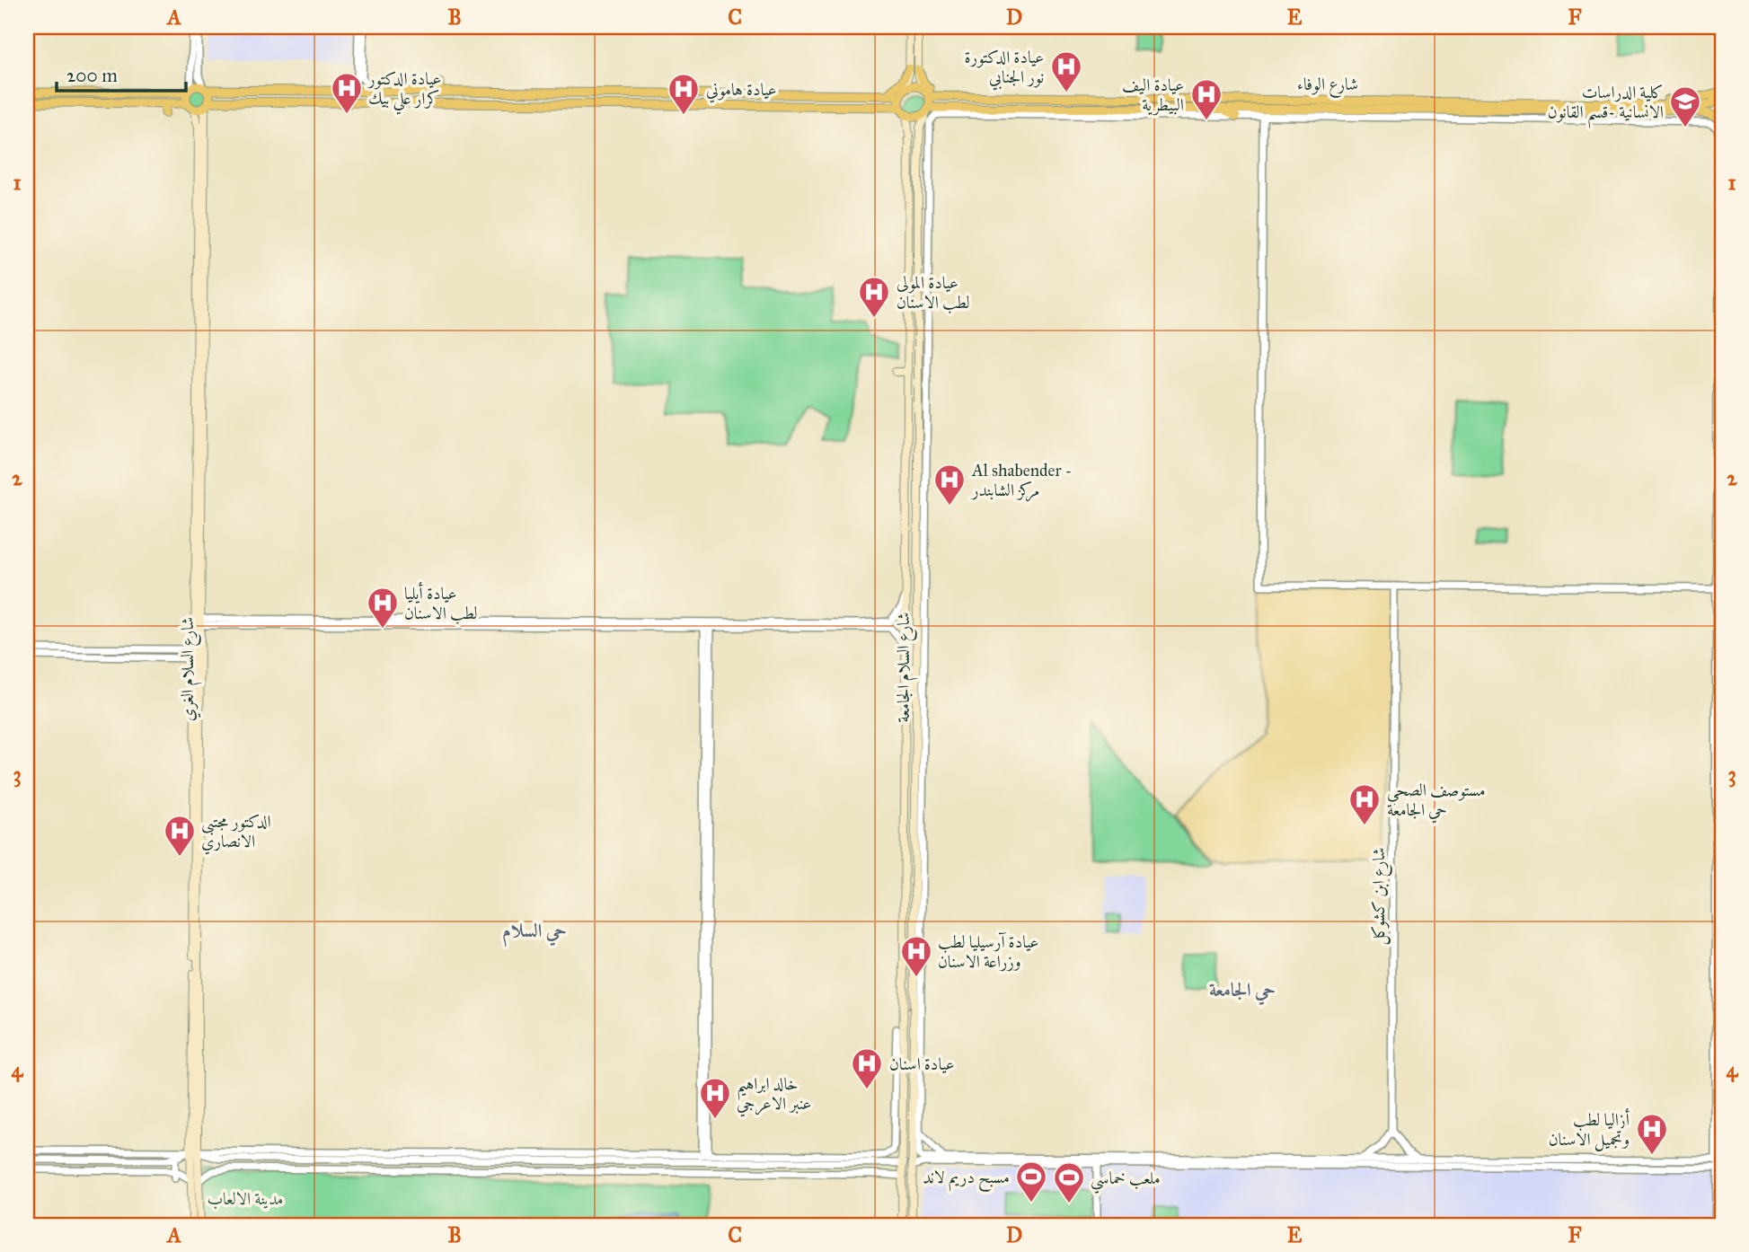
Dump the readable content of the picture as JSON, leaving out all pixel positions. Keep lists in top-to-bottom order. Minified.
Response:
{"streets":{"main road":["شارع الوفاء","شارع السلام الجامعة","شارع السلام الغري"],"street":["شارع ابن كشوكل"]},"crossings":[["شارع الوفاء","شارع السلام الجامعة"]],"districts":["حي السلام","حي الجامعة"],"parks":["مدينة الالعاب"],"places":{"hospital":["عيادة الدكتورة نور الجنابي","عيادة الدكتور كرار علي بيك","عيادة هاموني","عيادة اليف البيطرية","عيادة المولى لطب الاسنان","Al shabender - مركز الشابندر","عيادة أيليا لطب الاسنان","مستوصف الصحي حي الجامعة","الدكتور مجتبى الانصاري","عيادة آرسيليا لطب وزراعة الاسنان","عيادة اسنان","خالد ابراهيم عنبر الاعرجي","أزاليا لطب وتجميل الاسنان"],"school or university":["كلية الدراسات الانسانية -قسم القانون"],"sports":["مسبح دريم لاند","ملعب خماسي"]},"scale_bar":"200 m","grid":{"columns":["A","B","C","D","E","F"],"rows":["1","2","3","4"]}}
